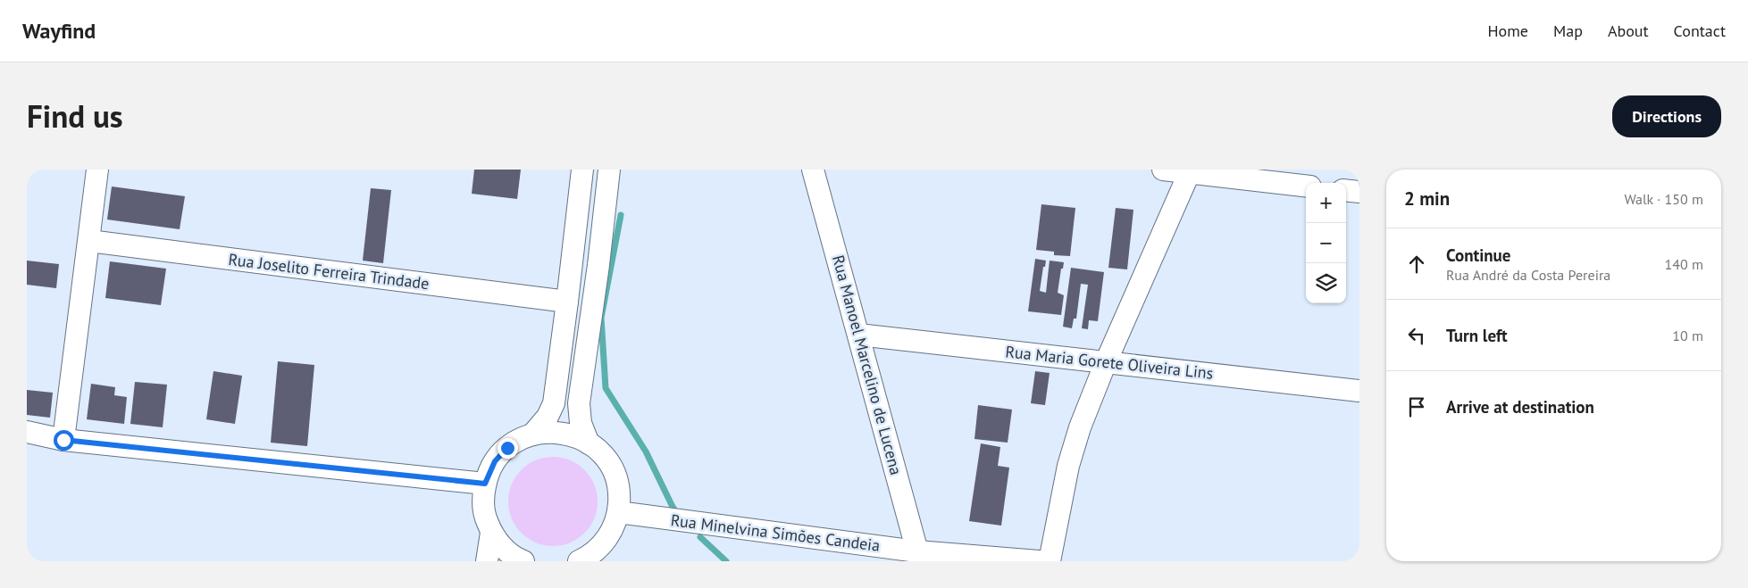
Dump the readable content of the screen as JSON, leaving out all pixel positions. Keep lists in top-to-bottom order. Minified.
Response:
{"streets":{"street":["Rua Joselito Ferreira Trindade","Rua Maria Gorete Oliveira Lins","Rua Manoel Marcelino de Lucena","Rua Minelvina Simões Candeia"]},"crossings":[["Rua Maria Gorete Oliveira Lins","Rua Manoel Marcelino de Lucena"],["Rua Manoel Marcelino de Lucena","Rua Minelvina Simões Candeia"]],"page":{"header":"Wayfind","nav":["Home","Map","About","Contact"],"title":"Find us","buttons":"Directions","heading":["2 min","Walk · 150 m"],"map_buttons":["+","−"],"list":[["Continue","Rua André da Costa Pereira","140 m"],["Turn left","10 m"],"Arrive at destination"]}}
